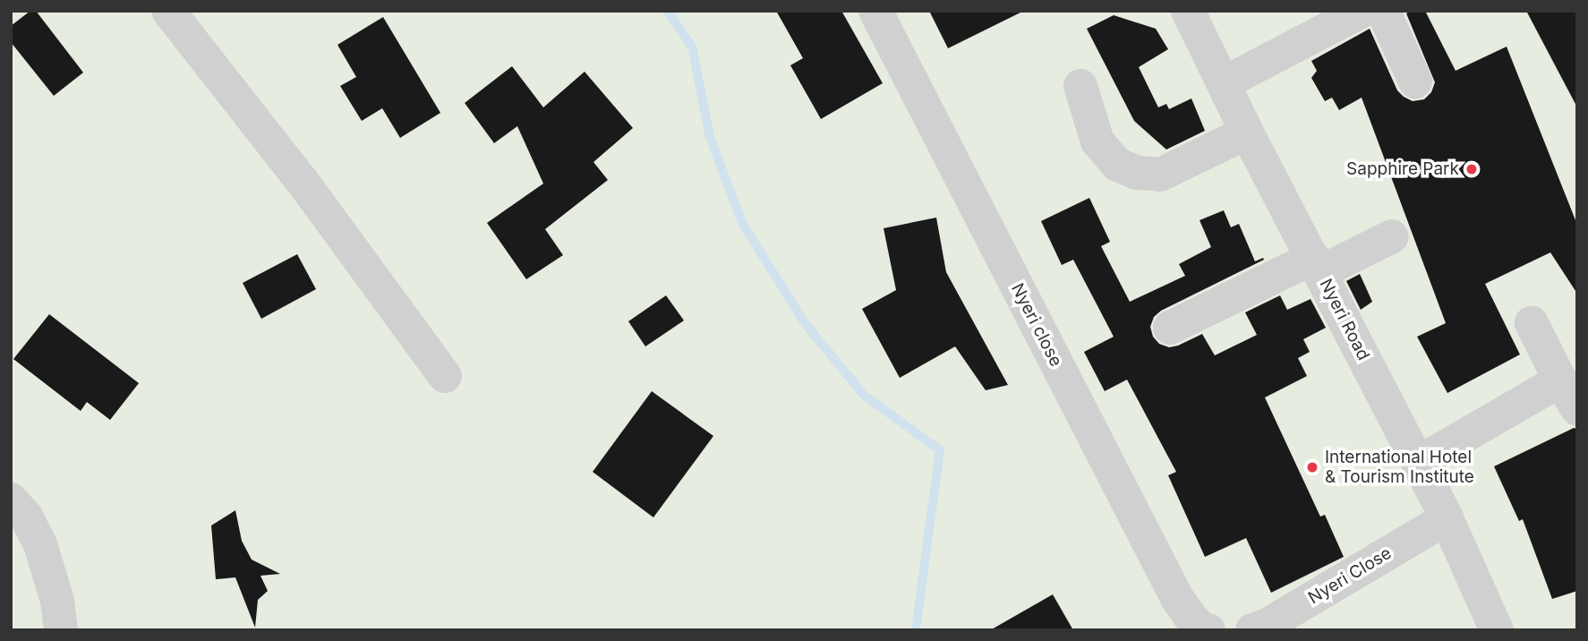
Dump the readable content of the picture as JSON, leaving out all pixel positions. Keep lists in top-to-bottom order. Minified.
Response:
{"streets":{"street":["Nyeri Road","Nyeri close","Nyeri Close"]},"crossings":[["Nyeri Road","Nyeri Close"]],"places":["Sapphire Park","International Hotel & Tourism Institute"]}
